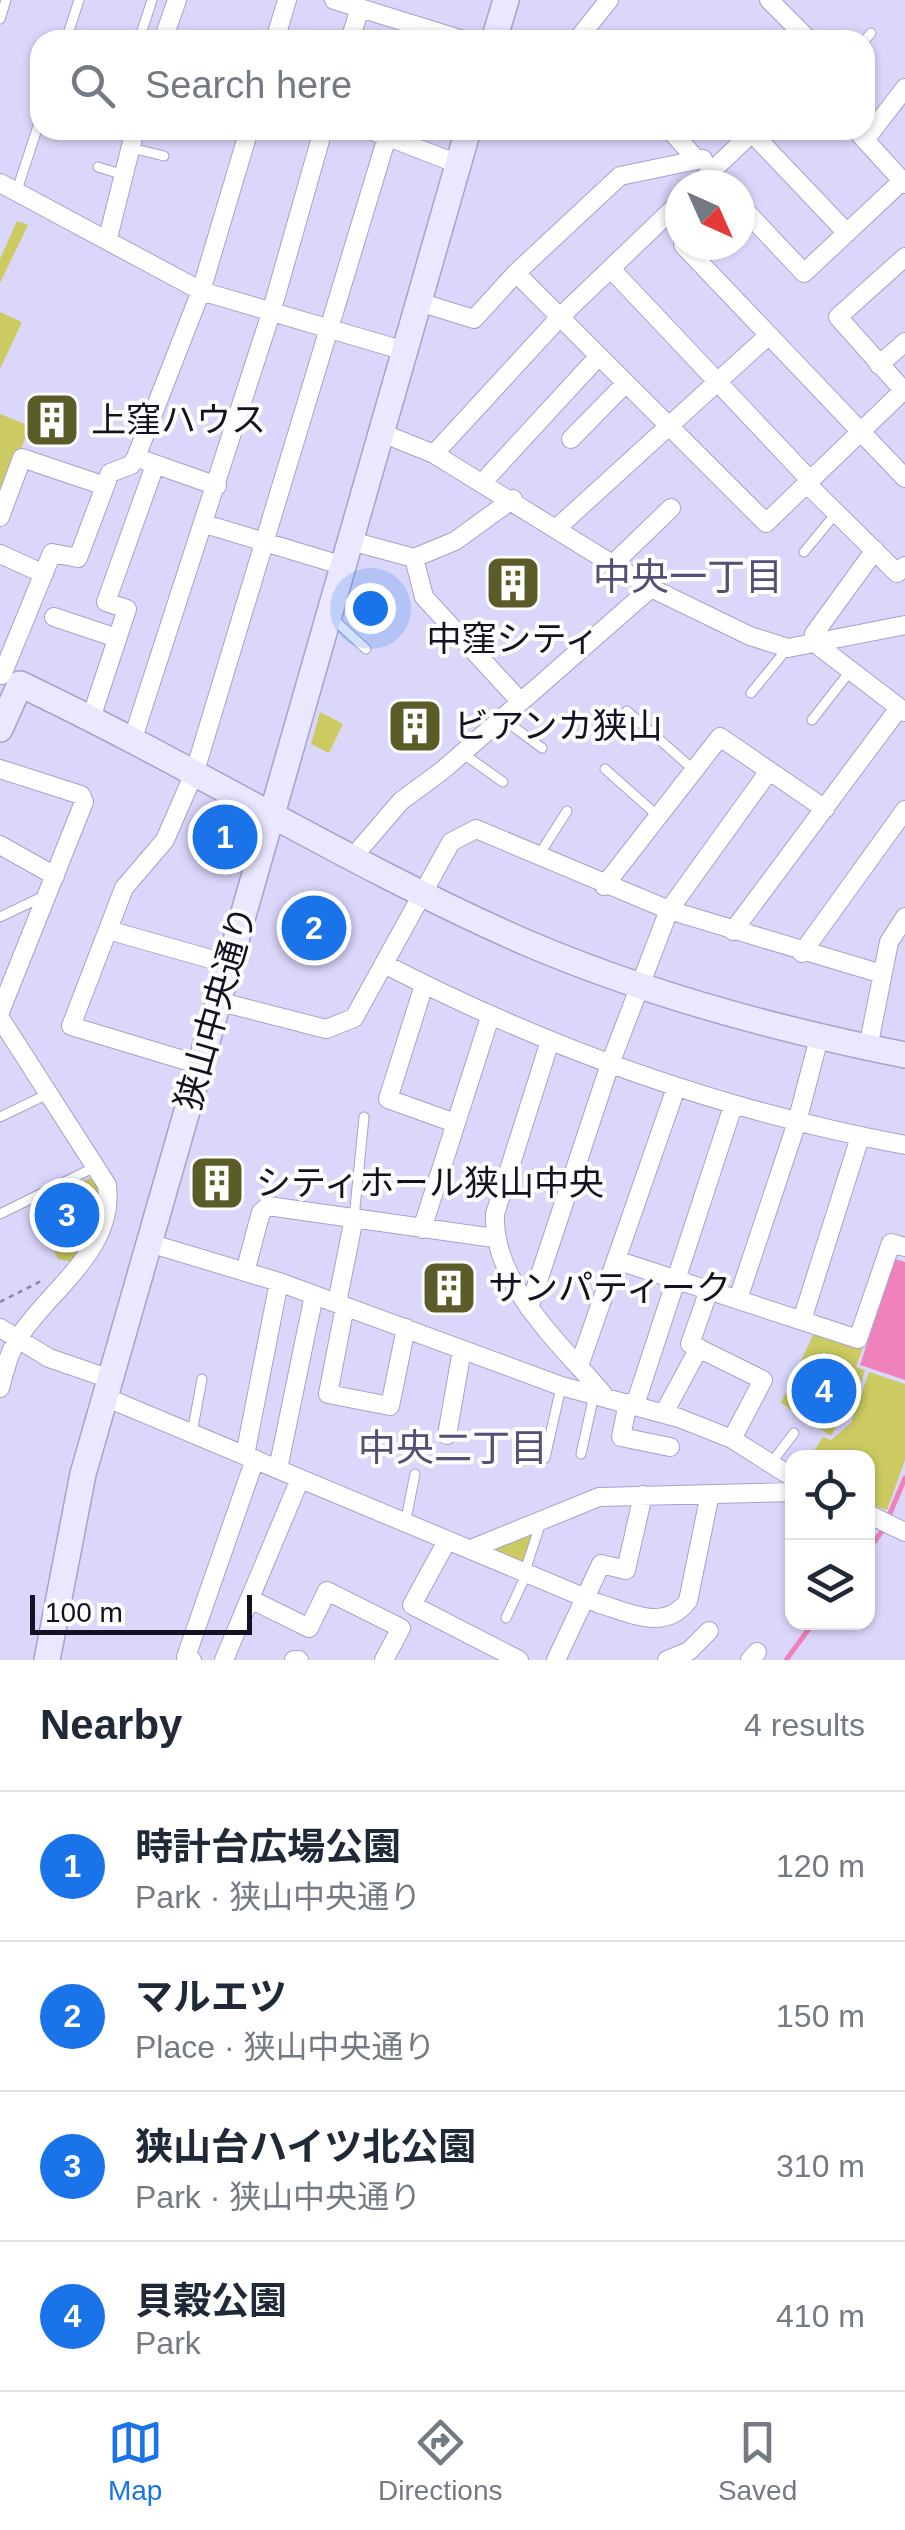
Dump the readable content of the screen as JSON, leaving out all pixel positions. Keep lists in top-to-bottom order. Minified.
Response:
{"streets":{"street":["狭山中央通り"]},"districts":["中央一丁目","中央二丁目"],"places":{"building":["上窪ハウス","中窪シティ","ビアンカ狭山","シティホール狭山中央","サンパティーク"]},"scale_bar":"100 m","north":"bottom right","page":{"search":"Search here","pins":["1","2","3","4"],"scale":"100 m","heading":["Nearby","4 results"],"list":[{"mark":"1","name":"時計台広場公園","note":"Park · 狭山中央通り","value":"120 m"},{"mark":"2","name":"マルエツ","note":"Place · 狭山中央通り","value":"150 m"},{"mark":"3","name":"狭山台ハイツ北公園","note":"Park · 狭山中央通り","value":"310 m"},{"mark":"4","name":"貝穀公園","note":"Park","value":"410 m"}],"nav":["Map","Directions","Saved"]}}
